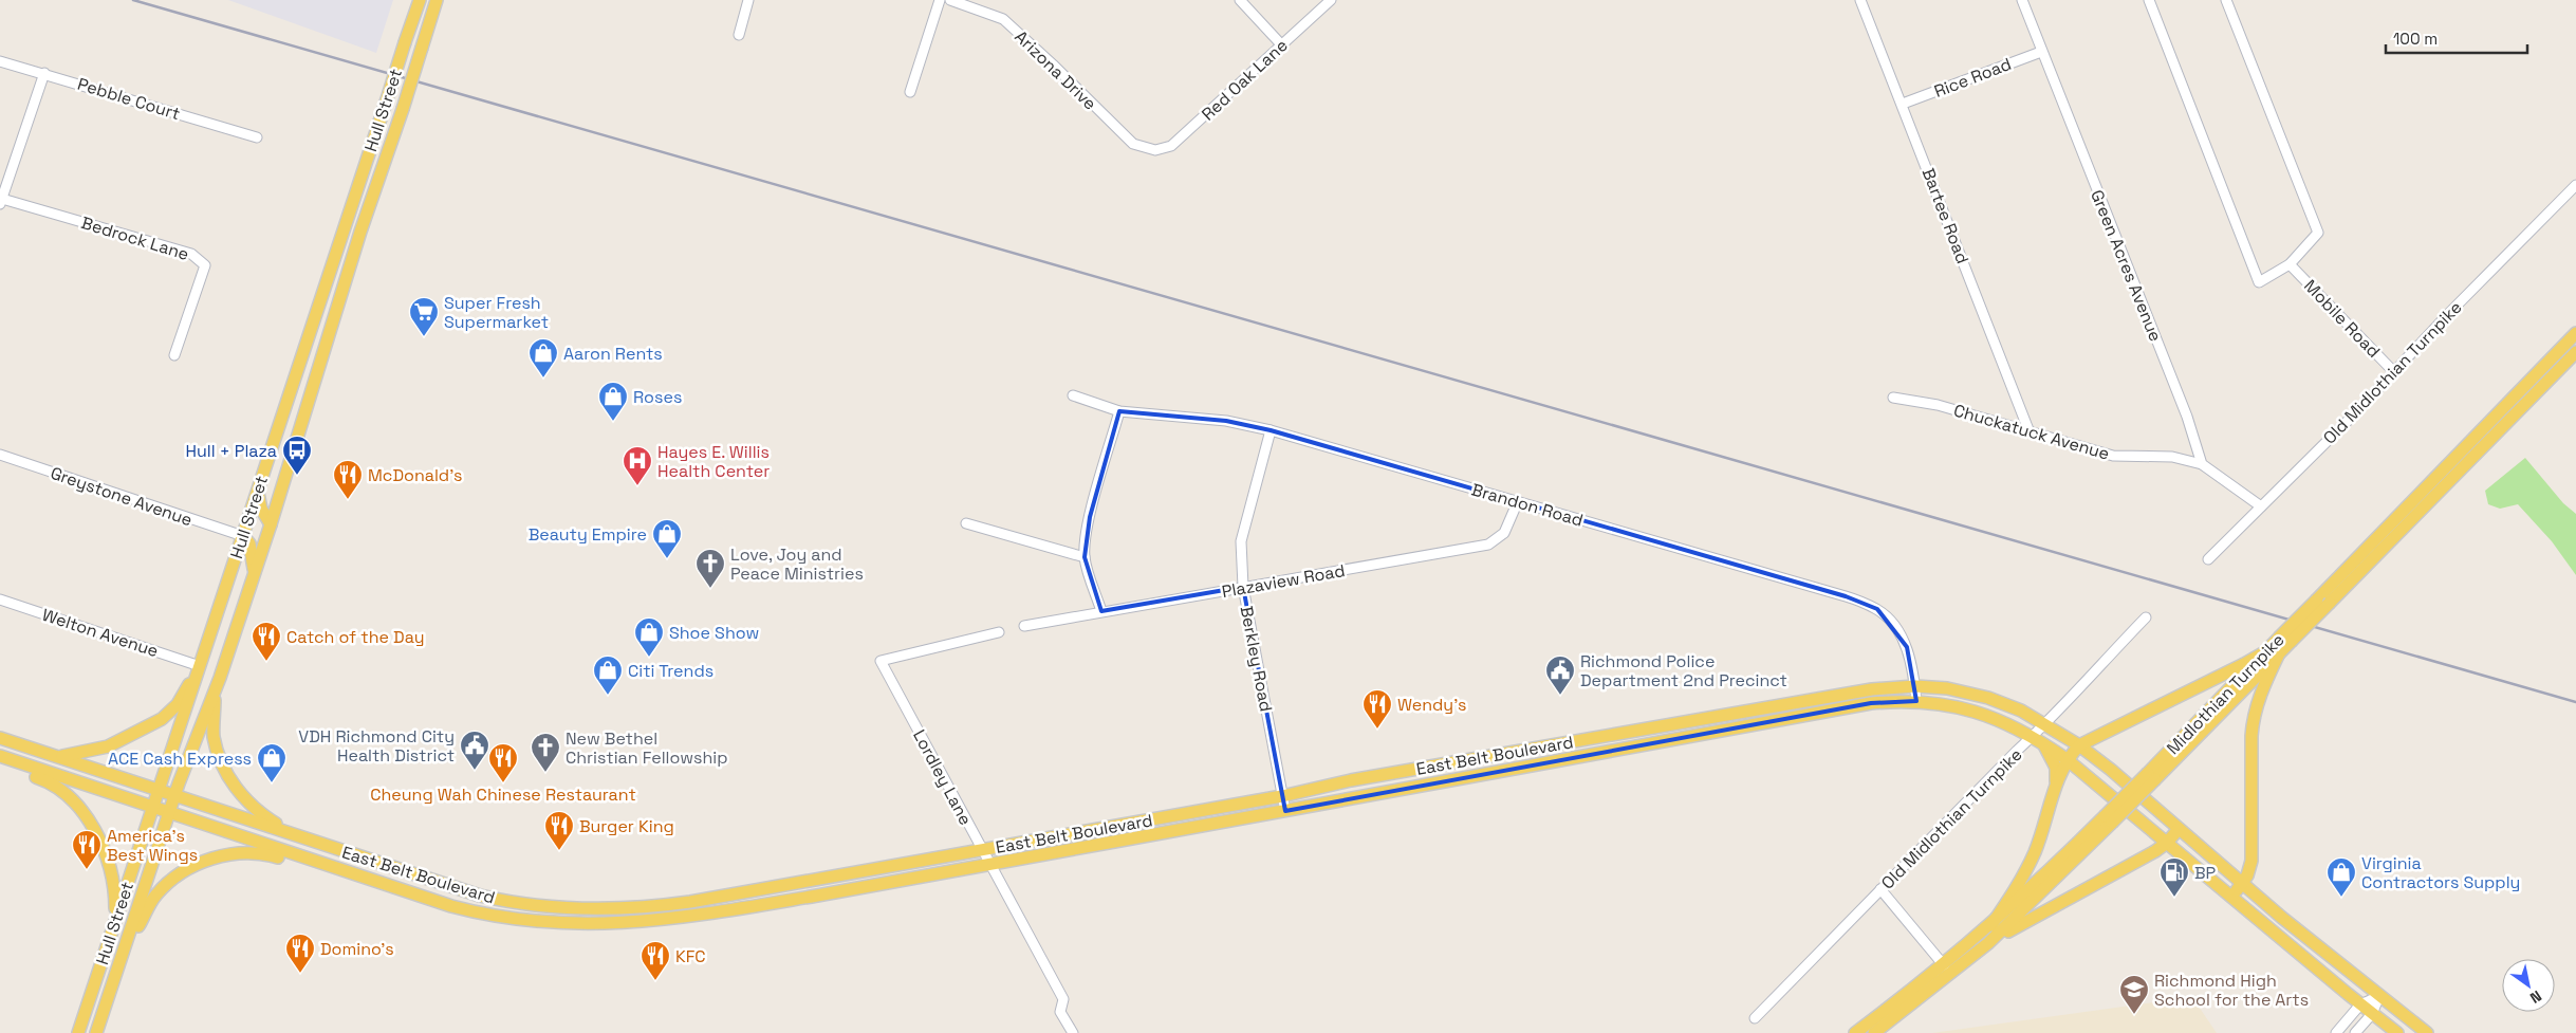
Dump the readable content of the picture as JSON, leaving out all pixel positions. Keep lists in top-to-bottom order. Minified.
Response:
{"streets":{"main road":["Hull Street","Midlothian Turnpike","East Belt Boulevard"],"street":["Arizona Drive","Rice Road","Red Oak Lane","Pebble Court","Bartee Road","Bedrock Lane","Green Acres Avenue","Mobile Road","Old Midlothian Turnpike","Chuckatuck Avenue","Greystone Avenue","Brandon Road","Plazaview Road","Welton Avenue","Berkley Road","Lordley Lane"]},"crossings":[["Arizona Drive","Red Oak Lane"],["Rice Road","Bartee Road"],["Rice Road","Green Acres Avenue"],["Hull Street","Greystone Avenue"],["Hull Street","Welton Avenue"],["Hull Street","East Belt Boulevard"],["Bartee Road","Chuckatuck Avenue"],["Green Acres Avenue","Chuckatuck Avenue"],["Mobile Road","Old Midlothian Turnpike"],["Old Midlothian Turnpike","East Belt Boulevard"],["Brandon Road","Plazaview Road"],["Brandon Road","Berkley Road"],["Brandon Road","East Belt Boulevard"],["Plazaview Road","Berkley Road"],["Berkley Road","East Belt Boulevard"],["East Belt Boulevard","Lordley Lane"]],"places":{"supermarket":["Super Fresh Supermarket"],"shop":["Aaron Rents","Roses","Beauty Empire","Shoe Show","Citi Trends","ACE Cash Express","Virginia Contractors Supply"],"bus stop":["Hull + Plaza"],"hospital":["Hayes E. Willis Health Center"],"restaurant":["McDonald's","Catch of the Day","Wendy's","Cheung Wah Chinese Restaurant","Burger King","America's Best Wings","Domino's","KFC"],"church":["Love, Joy and Peace Ministries","New Bethel Christian Fellowship"],"public building":["Richmond Police Department 2nd Precinct","VDH Richmond City Health District"],"fuel station":["BP"],"school or university":["Richmond High School for the Arts"]},"scale_bar":"100 m","north":"bottom right"}
